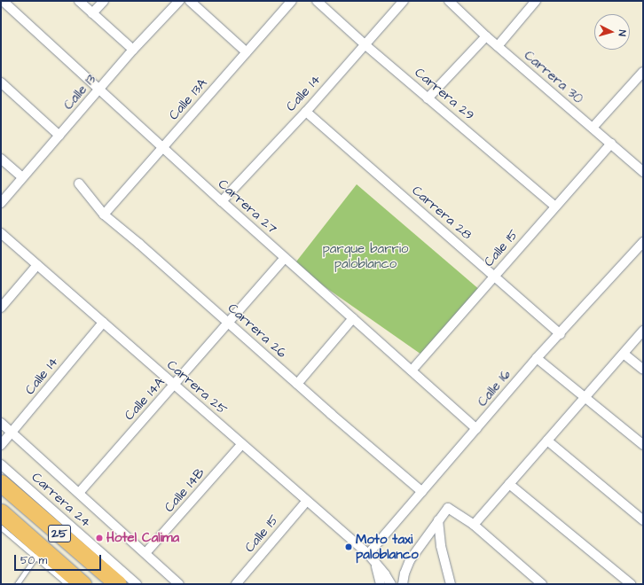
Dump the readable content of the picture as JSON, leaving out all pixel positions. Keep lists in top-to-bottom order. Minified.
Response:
{"streets":{"highway":["25"],"street":["Carrera 30","Calle 13","Calle 14","Carrera 29","Calle 13A","Carrera 27","Carrera 28","Calle 15","Carrera 26","Carrera 25","Calle 16","Calle 14A","Calle 14B","Carrera 24"]},"crossings":[["Carrera 30","Calle 15"],["Calle 13","Carrera 27"],["Calle 14","Carrera 29"],["Calle 14","Carrera 27"],["Calle 14","Carrera 28"],["Calle 14","Carrera 25"],["Carrera 29","Calle 15"],["Calle 13A","Carrera 27"],["Calle 13A","Carrera 26"],["Carrera 27","Calle 15"],["Carrera 27","Calle 16"],["Carrera 27","Calle 14A"],["Carrera 28","Calle 15"],["Carrera 28","Calle 16"],["Calle 15","Carrera 25"],["Carrera 26","Calle 16"],["Carrera 26","Calle 14A"],["Carrera 25","Calle 16"],["Carrera 25","Calle 14A"],["Carrera 25","Calle 14B"]],"parks":["parque barrio paloblanco"],"places":["Hotel Calima","Moto taxi paloblanco"],"scale_bar":"50 m","north":"right"}
